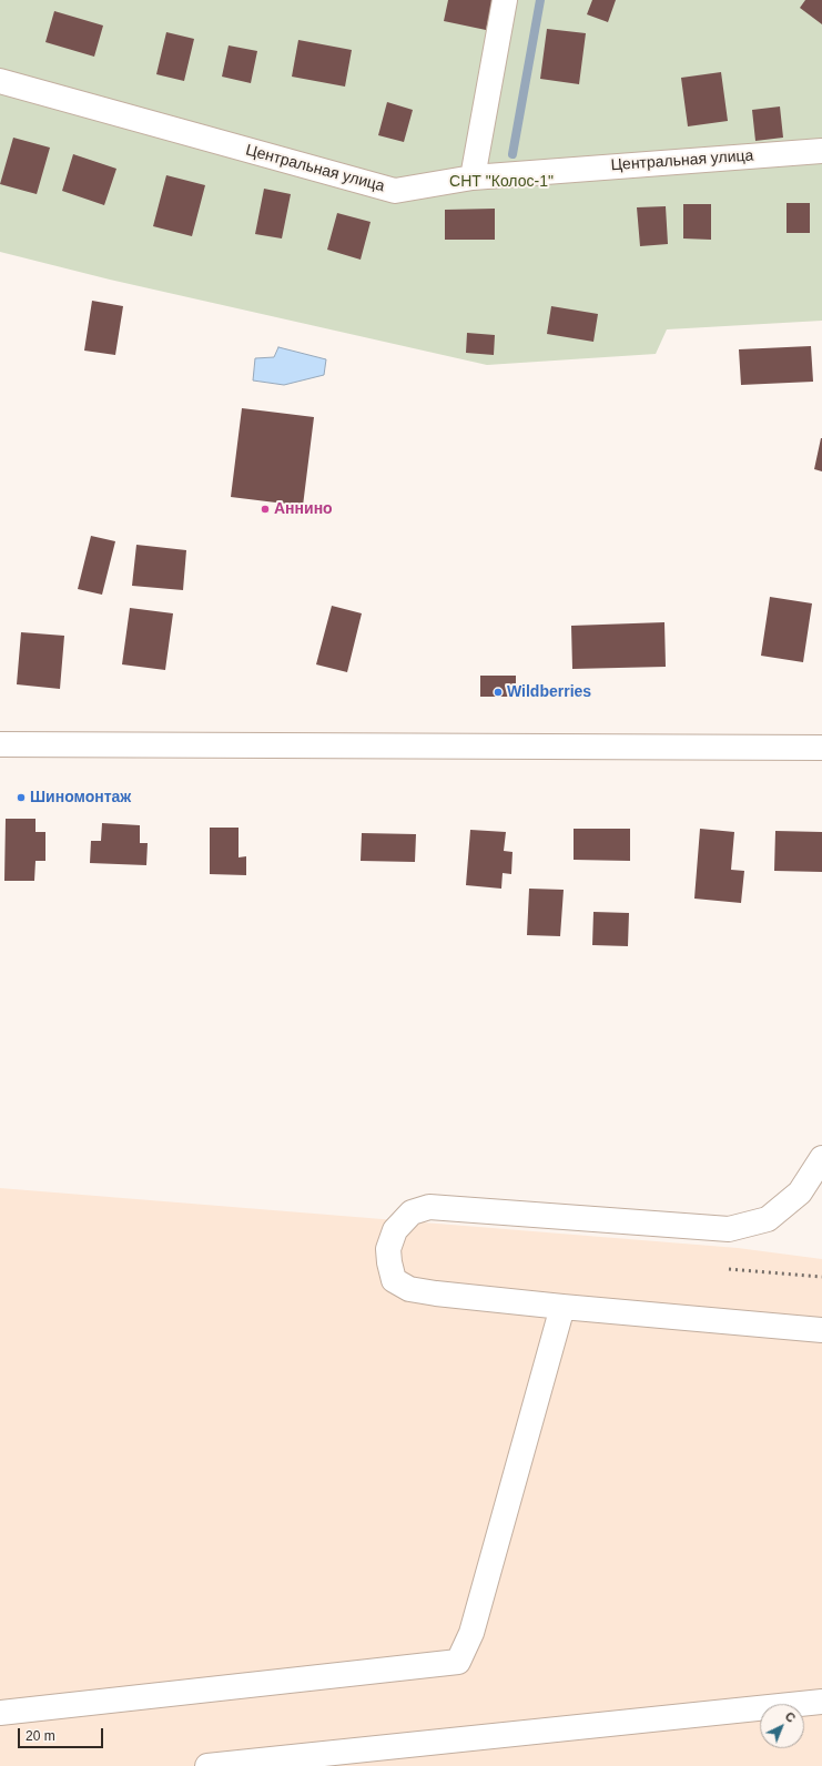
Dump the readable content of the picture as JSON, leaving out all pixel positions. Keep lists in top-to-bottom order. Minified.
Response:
{"streets":{"street":["Центральная улица"]},"parks":["СНТ \"Колос-1\""],"places":["Аннино","Wildberries","Шиномонтаж"],"scale_bar":"20 m","north":"top right"}
